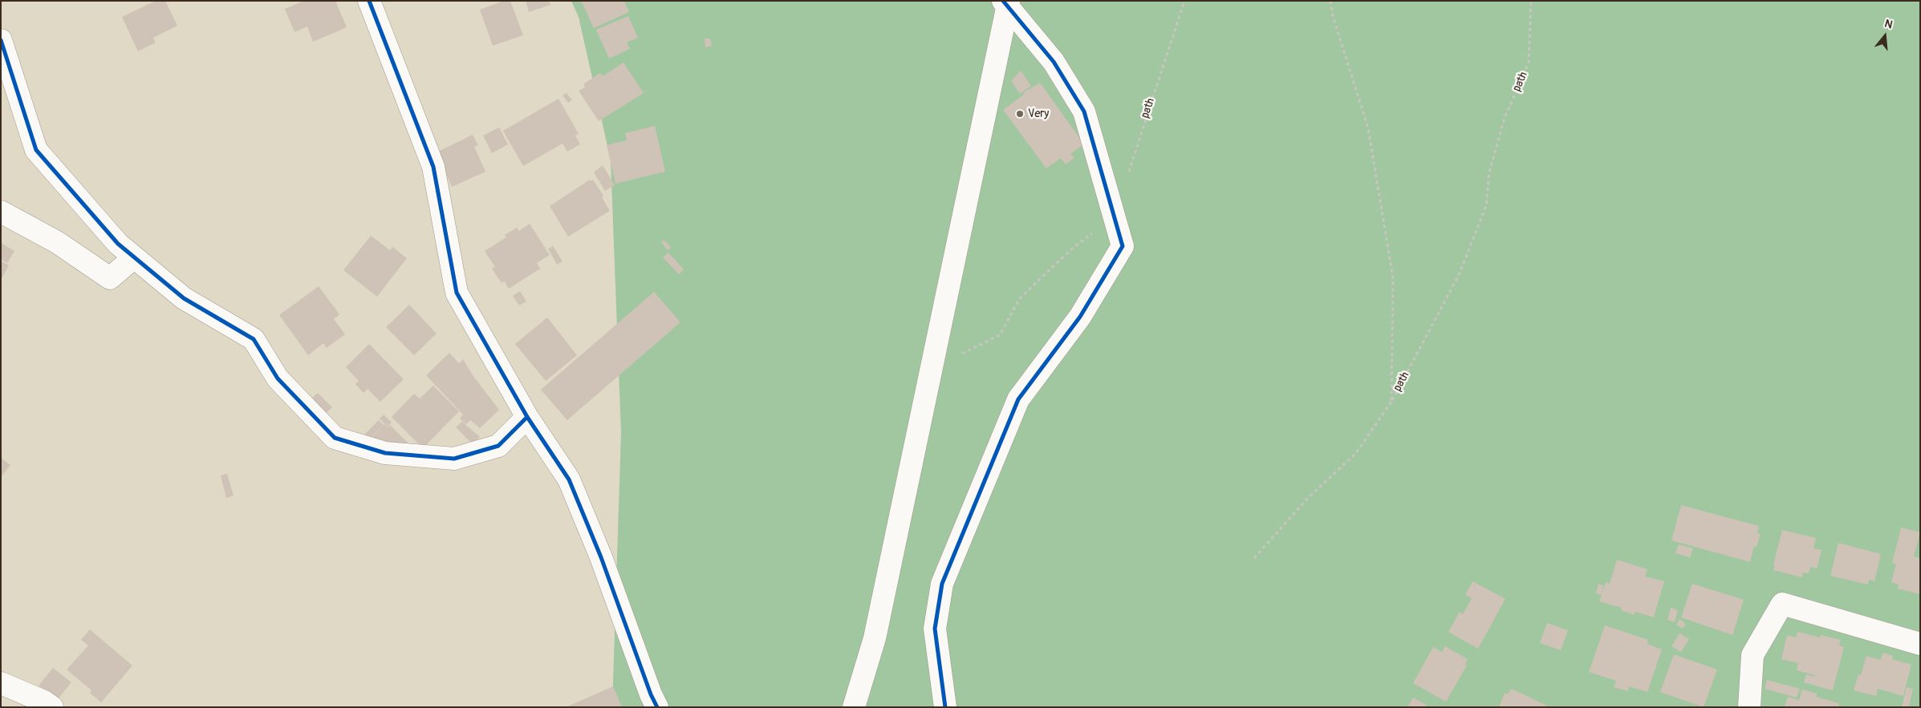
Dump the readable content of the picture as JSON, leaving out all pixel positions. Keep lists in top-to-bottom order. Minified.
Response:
{"streets":{"path":["path"]},"places":["Very"],"north":"top"}
